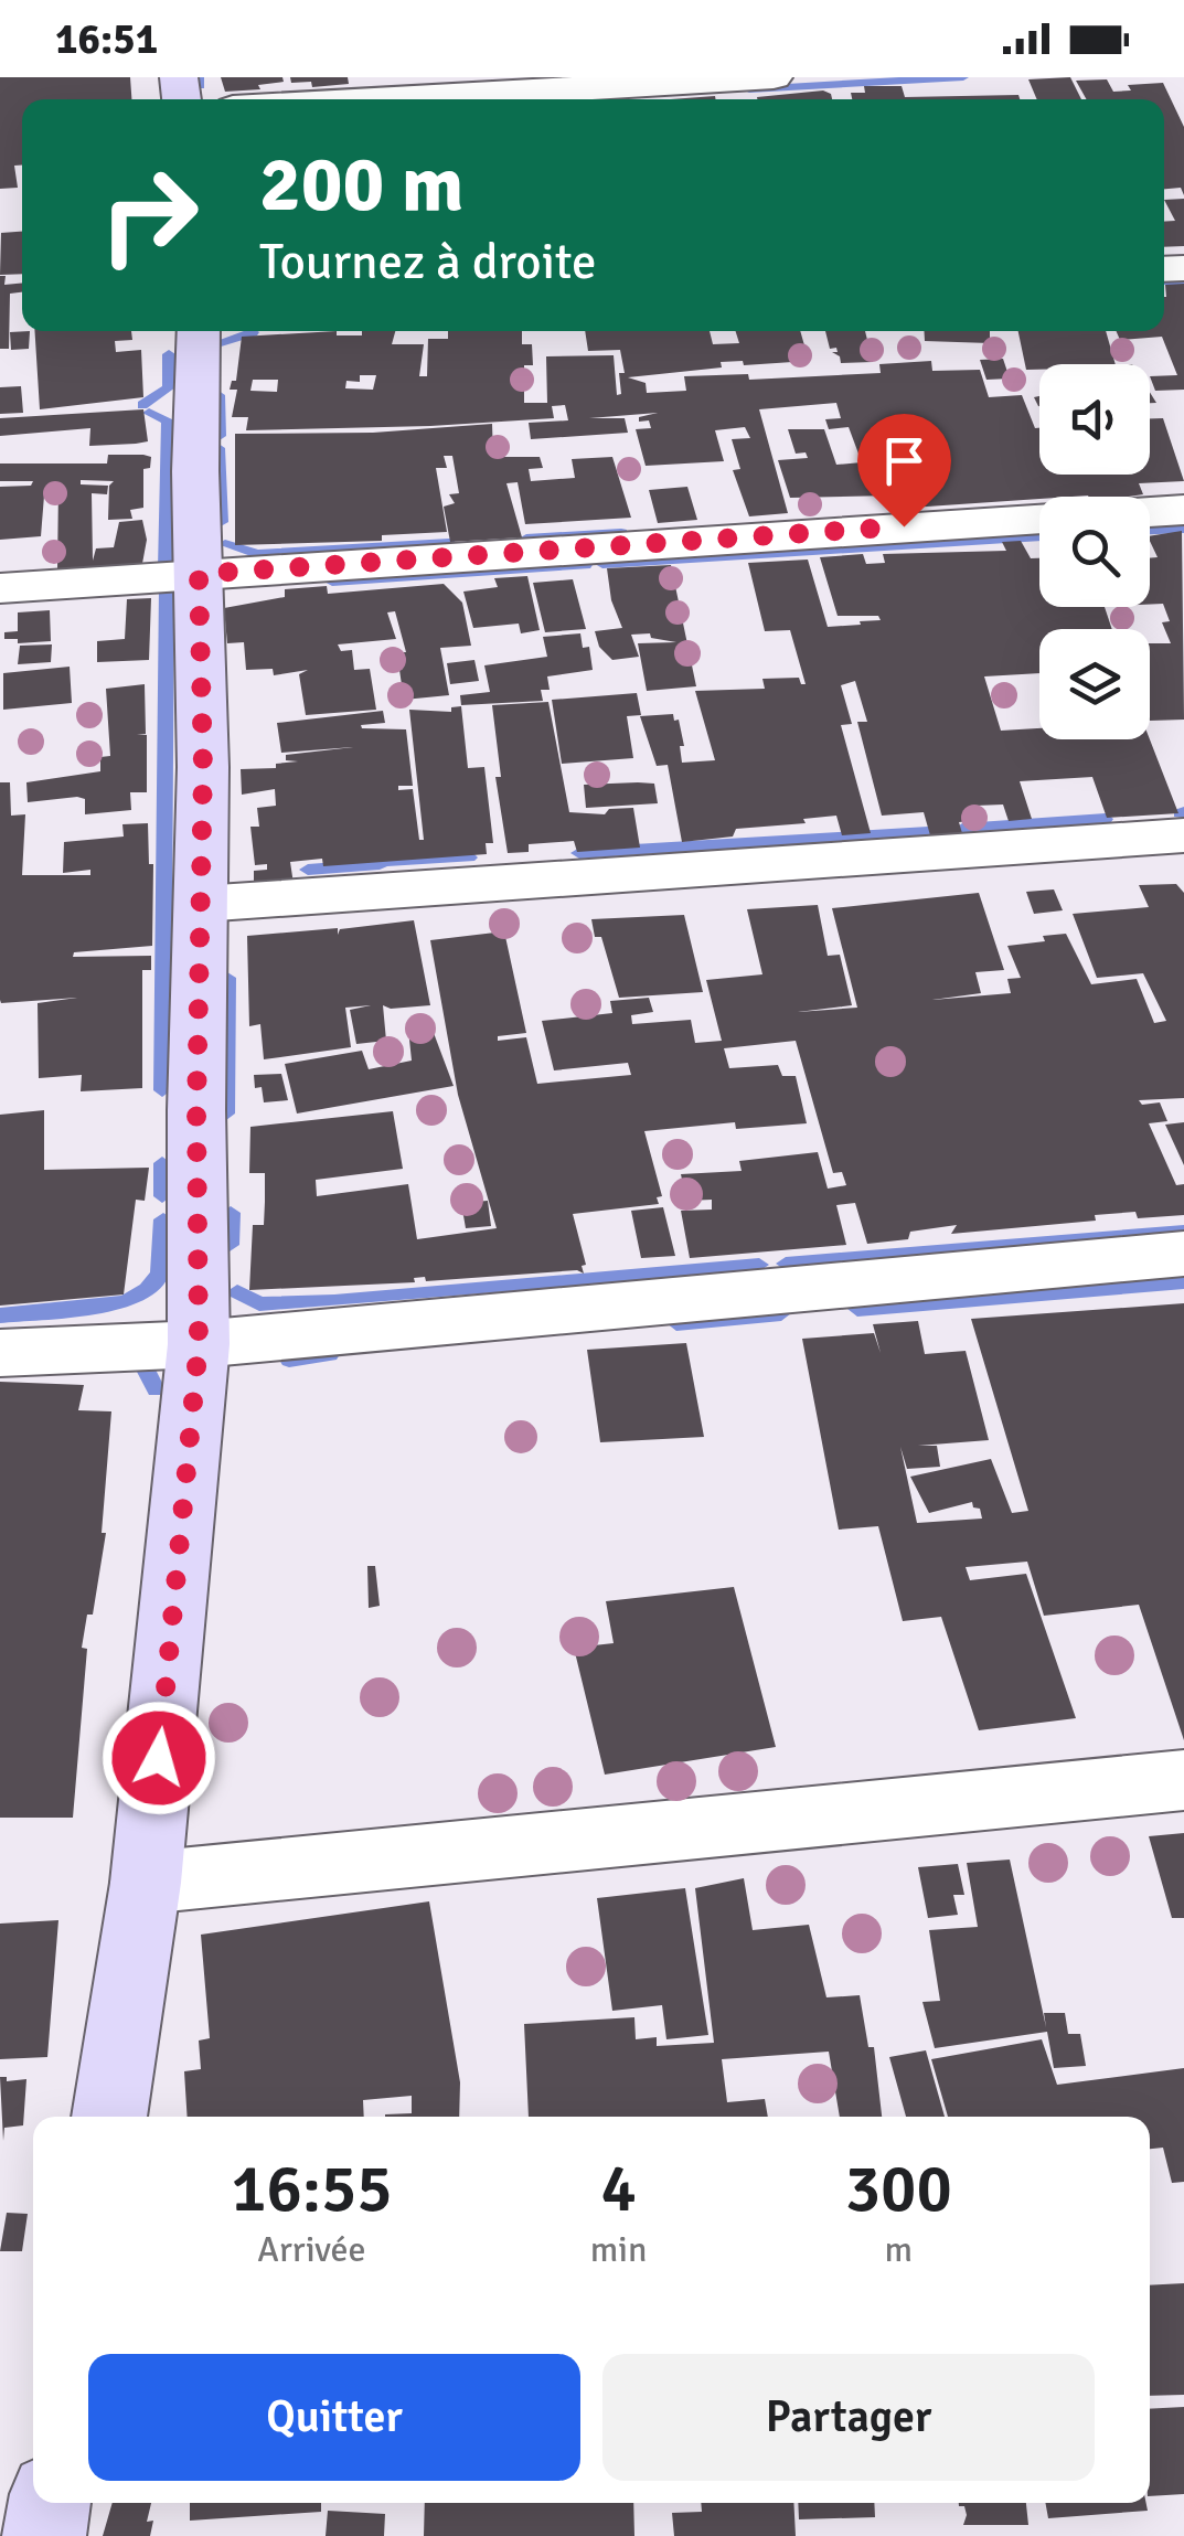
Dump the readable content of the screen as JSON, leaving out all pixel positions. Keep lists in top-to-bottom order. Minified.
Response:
{"page":{"status":"16:51","turn":["200 m","Tournez à droite"],"eta":["16:55","Arrivée","4","min","300","m"],"buttons":["Quitter","Partager"]}}
